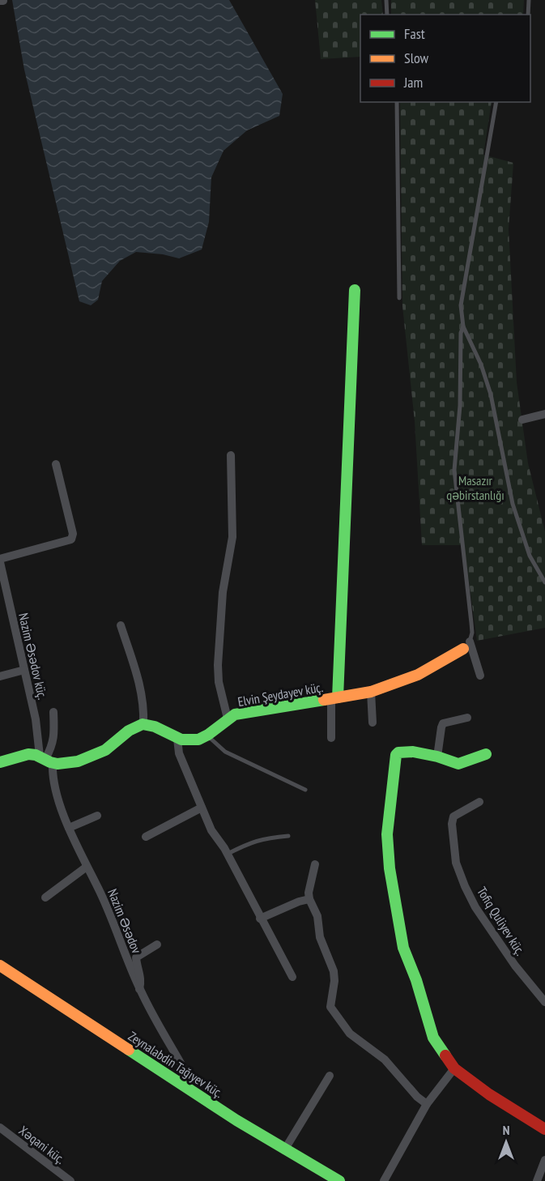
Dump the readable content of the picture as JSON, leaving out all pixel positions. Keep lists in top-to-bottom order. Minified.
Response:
{"streets":{"street":["Nazim Əsədov küç.","Elvin Şeydayev küç.","Nazim Əsədov","Tofiq Quliyev küç.","Zeynalabdin Tağıyev küç.","Xəqani küç."]},"crossings":[["Nazim Əsədov küç.","Nazim Əsədov"],["Nazim Əsədov","Zeynalabdin Tağıyev küç."]],"parks":["Masazır qəbirstanlığı"],"legend":["Fast","Slow","Jam"],"north":"top"}
